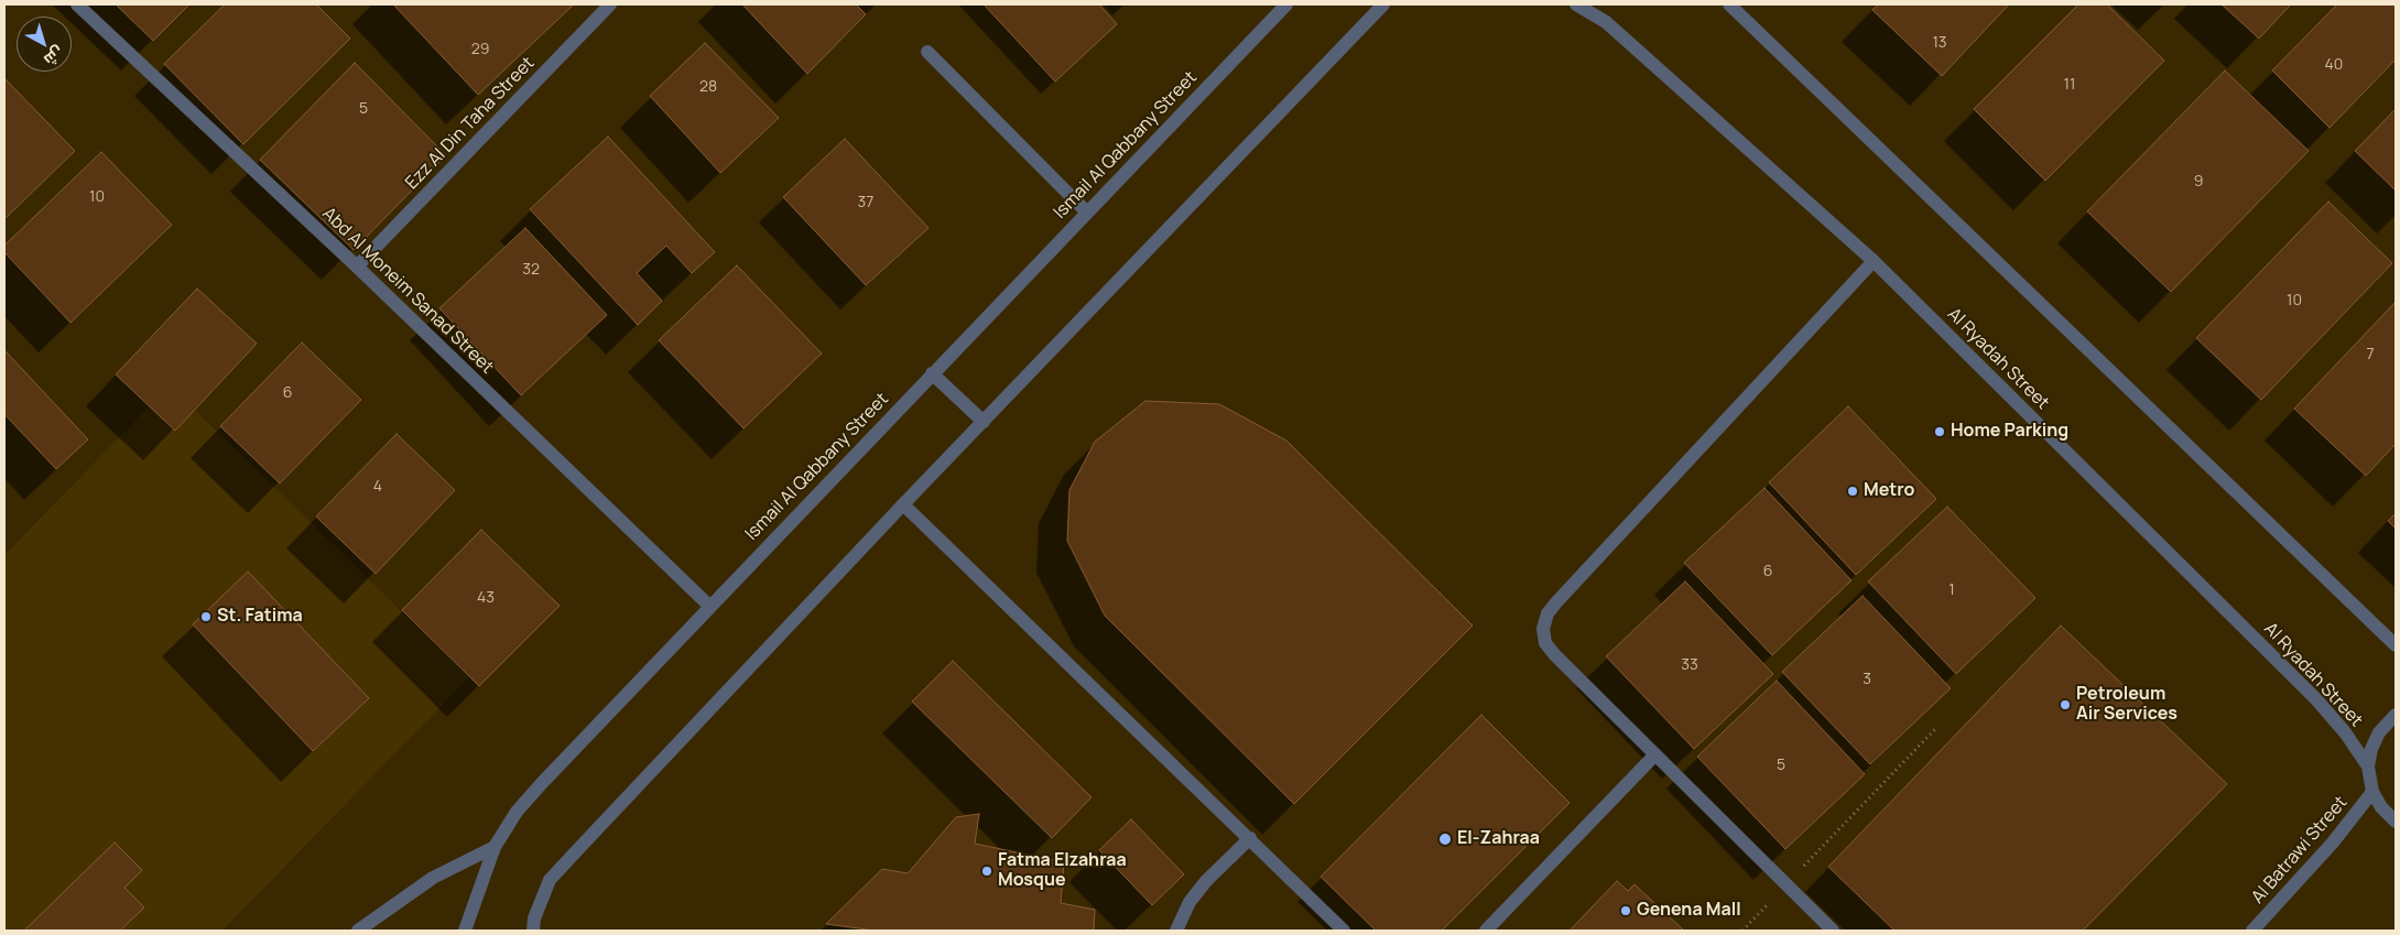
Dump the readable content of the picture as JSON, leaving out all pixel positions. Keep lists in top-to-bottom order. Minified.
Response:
{"streets":{"street":["Ezz Al Din Taha Street","Ismail Al Qabbany Street","Abd Al Moneim Sanad Street","Al Ryadah Street","Al Batrawi Street"]},"crossings":[["Ezz Al Din Taha Street","Abd Al Moneim Sanad Street"],["Ismail Al Qabbany Street","Abd Al Moneim Sanad Street"]],"places":["Home Parking","Metro","St. Fatima","Petroleum Air Services","El-Zahraa","Fatma Elzahraa Mosque","Genena Mall"],"house_numbers":["13","29","40","11","28","5","9","10","37","32","10","7","6","4","6","1","43","33","3","5"],"north":"bottom right"}
